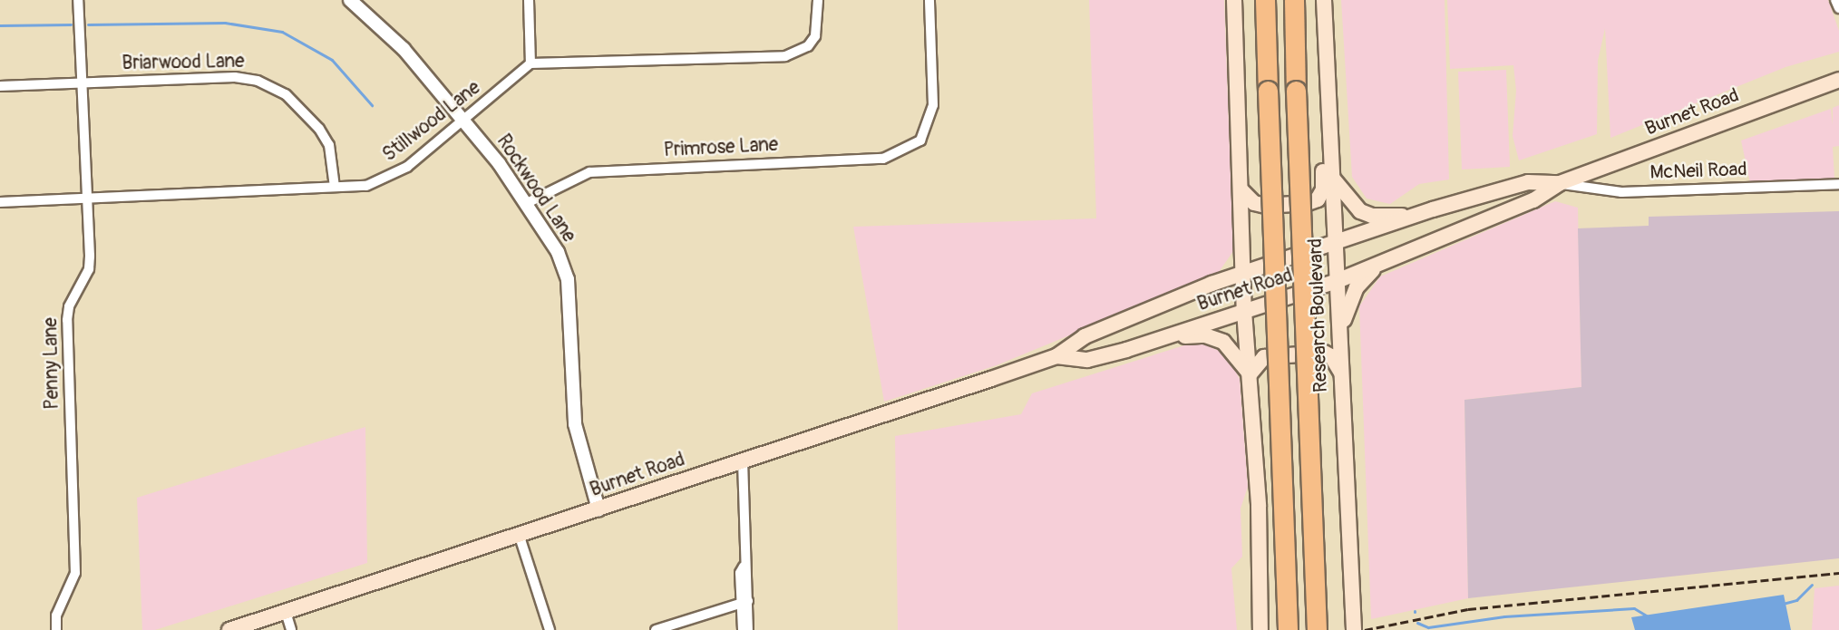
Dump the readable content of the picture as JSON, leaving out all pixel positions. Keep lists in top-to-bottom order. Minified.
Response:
{"streets":{"main road":["Burnet Road","Research Boulevard"],"street":["Briarwood Lane","Stillwood Lane","Primrose Lane","McNeil Road","Rockwood Lane","Penny Lane"]},"crossings":[["Briarwood Lane","Stillwood Lane"],["Briarwood Lane","Penny Lane"],["Burnet Road","McNeil Road"],["Burnet Road","Rockwood Lane"],["Burnet Road","Research Boulevard"],["Stillwood Lane","Rockwood Lane"],["Stillwood Lane","Penny Lane"],["Primrose Lane","Rockwood Lane"]]}
